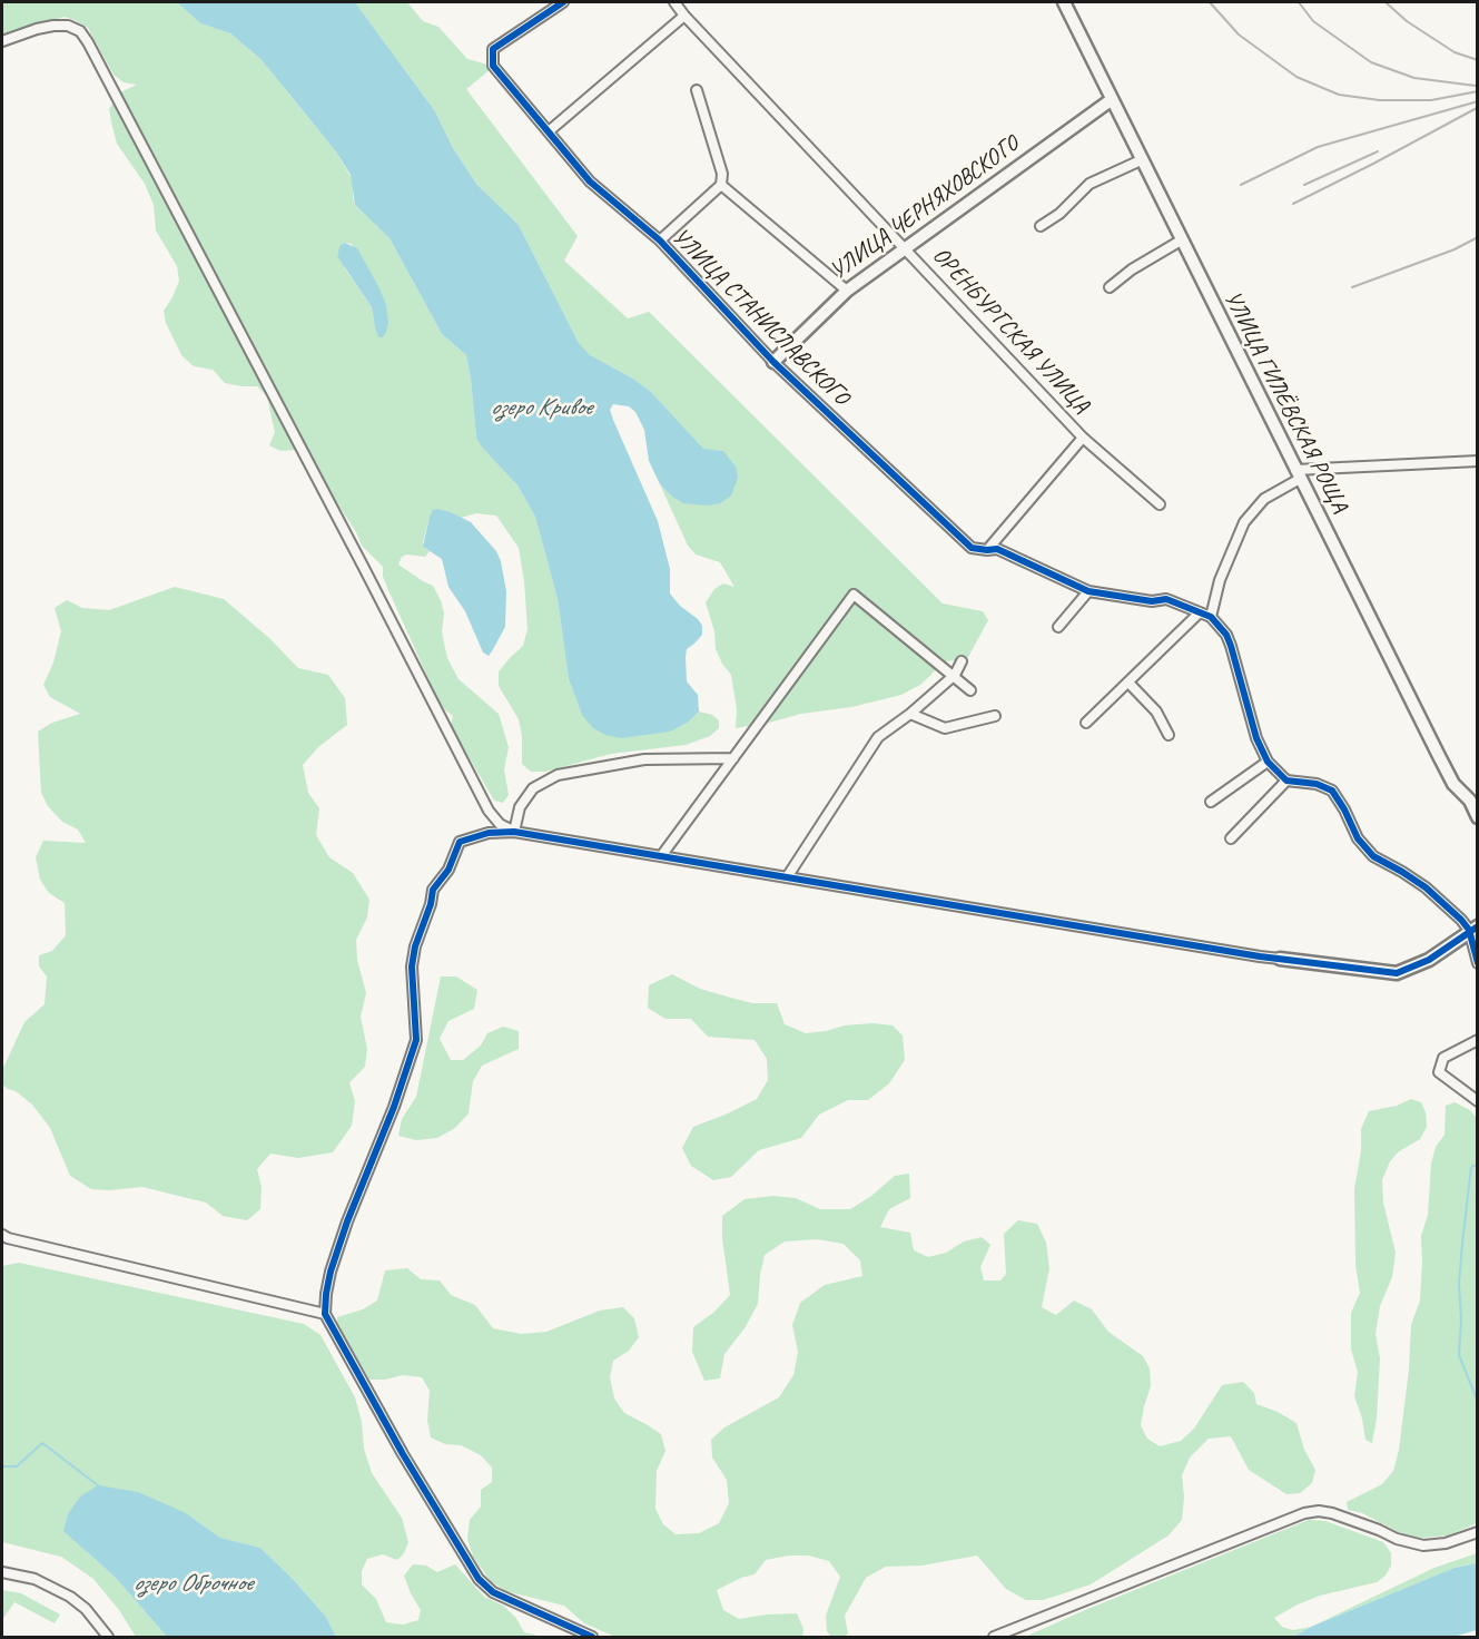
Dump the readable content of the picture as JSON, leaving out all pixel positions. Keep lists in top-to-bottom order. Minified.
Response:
{"streets":{"street":["УЛИЦА ЧЕРНЯХОВСКОГО","УЛИЦА СТАНИСЛАВСКОГО","ОРЕНБУРГСКАЯ УЛИЦА","УЛИЦА ГИЛЁВСКАЯ РОЩА"]},"crossings":[["УЛИЦА ЧЕРНЯХОВСКОГО","УЛИЦА СТАНИСЛАВСКОГО"],["УЛИЦА ЧЕРНЯХОВСКОГО","ОРЕНБУРГСКАЯ УЛИЦА"],["УЛИЦА ЧЕРНЯХОВСКОГО","УЛИЦА ГИЛЁВСКАЯ РОЩА"]],"water":["озеро Кривое","озеро Оброчное"]}
